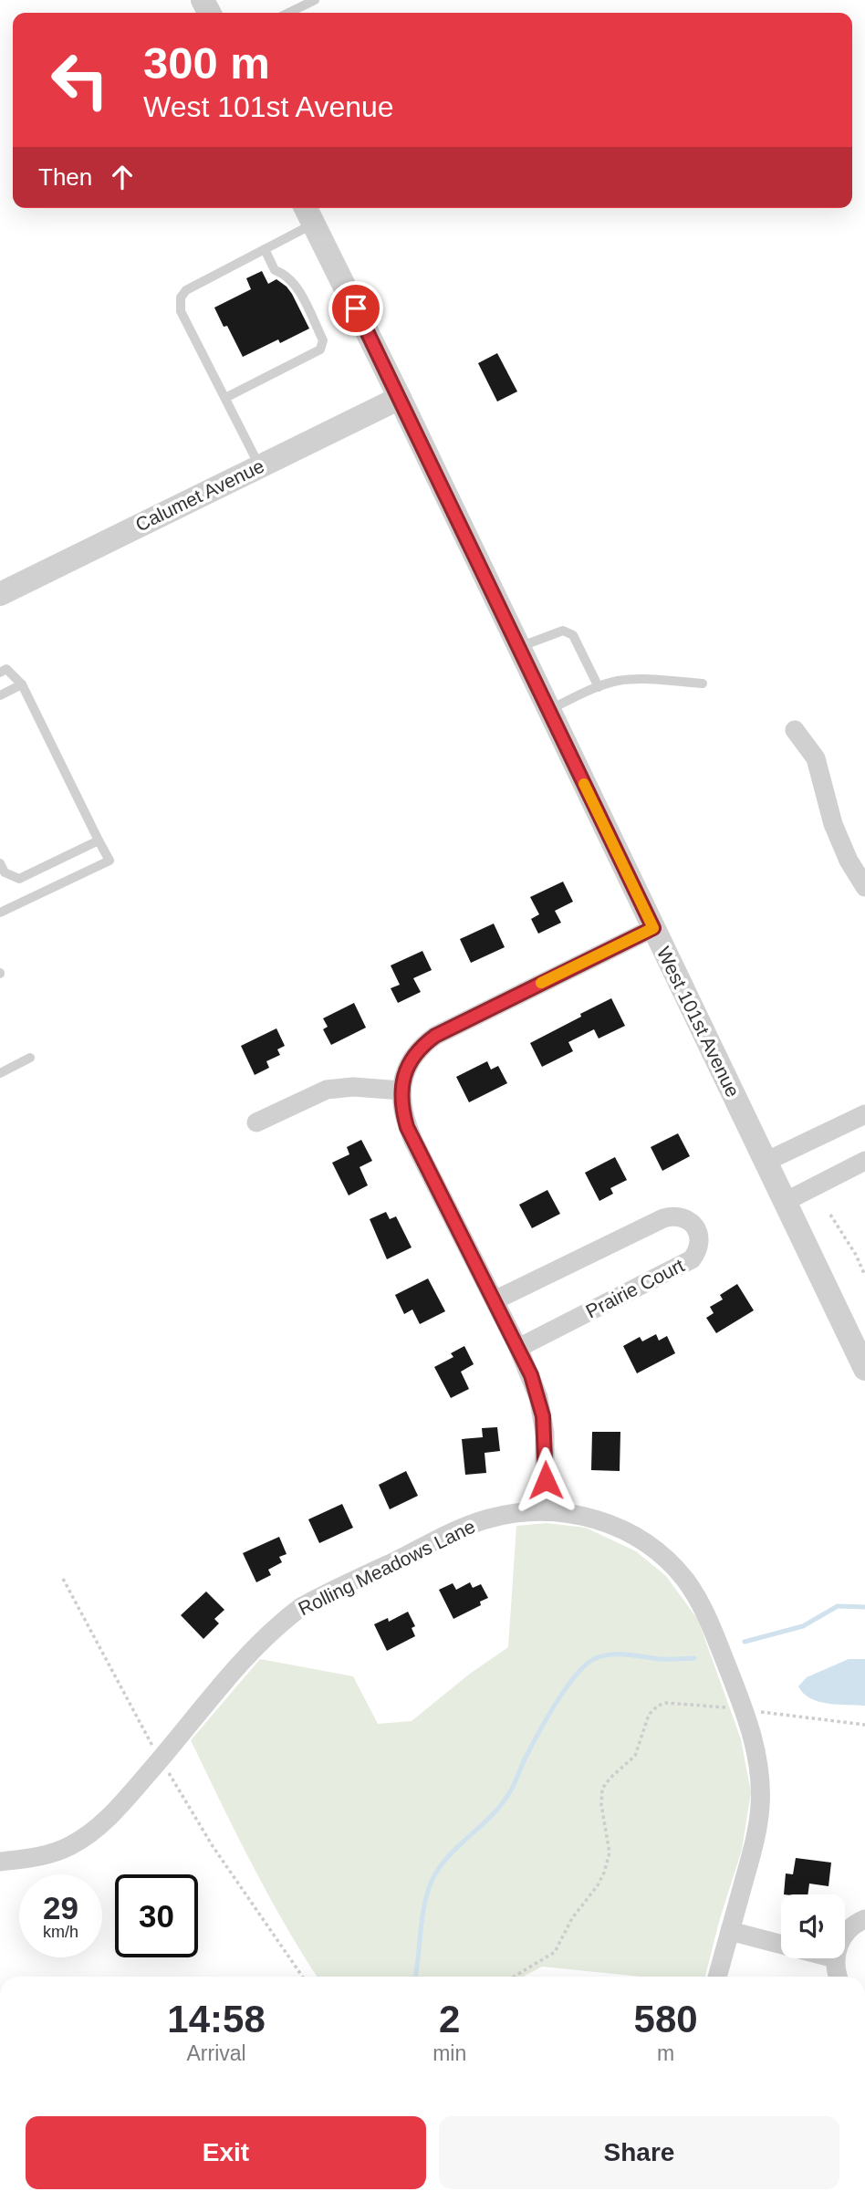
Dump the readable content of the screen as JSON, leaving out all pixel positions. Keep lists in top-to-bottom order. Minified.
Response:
{"streets":{"street":["Calumet Avenue","West 101st Avenue","Prairie Court","Rolling Meadows Lane"]},"crossings":[["Calumet Avenue","West 101st Avenue"]],"page":{"turn":["300 m","West 101st Avenue"],"then":"Then","speed":"29 km/h","limit":"30","eta":["14:58","Arrival","2","min","580","m"],"buttons":["Exit","Share"]}}
